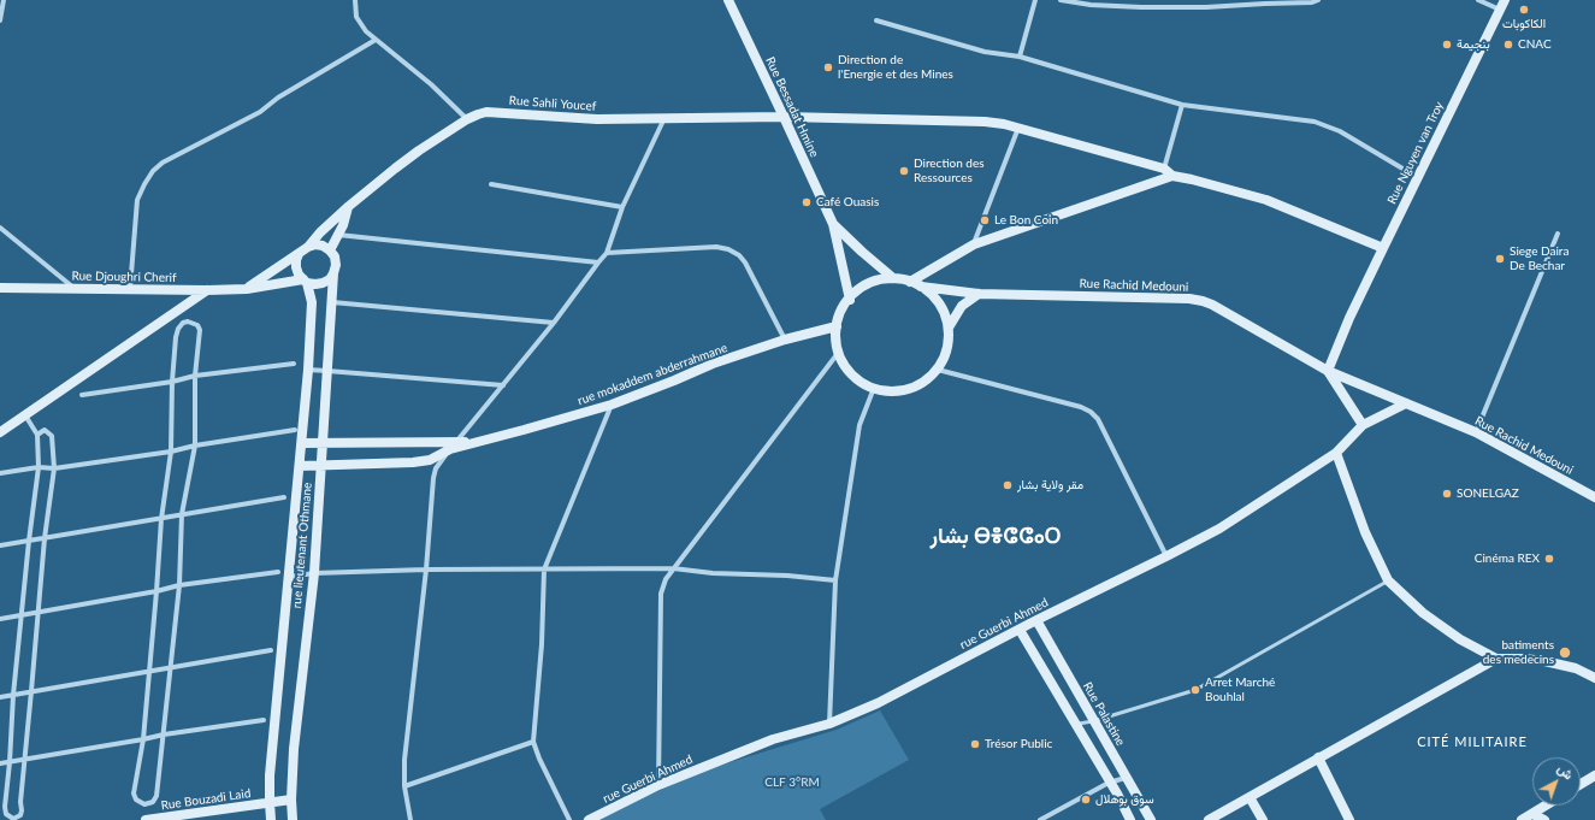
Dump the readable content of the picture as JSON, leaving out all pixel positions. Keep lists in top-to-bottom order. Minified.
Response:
{"streets":{"main road":["Rue Sahli Youcef","Rue Bessadat Hmine","Rue Nguyen van Troy","Rue Djoughri Cherif","Rue Rachid Medouni","rue mokaddem abderrahmane","rue lieutenant Othmane","rue Guerbi Ahmed","Rue Palastine","Rue Bouzadi Laid"]},"crossings":[["Rue Sahli Youcef","Rue Bessadat Hmine"],["Rue Sahli Youcef","Rue Djoughri Cherif"],["Rue Sahli Youcef","rue lieutenant Othmane"],["Rue Bessadat Hmine","Rue Rachid Medouni"],["Rue Bessadat Hmine","rue mokaddem abderrahmane"],["Rue Nguyen van Troy","Rue Rachid Medouni"],["Rue Djoughri Cherif","rue lieutenant Othmane"],["Rue Rachid Medouni","rue mokaddem abderrahmane"],["Rue Rachid Medouni","rue Guerbi Ahmed"],["rue mokaddem abderrahmane","rue lieutenant Othmane"],["rue lieutenant Othmane","Rue Bouzadi Laid"],["rue Guerbi Ahmed","Rue Palastine"]],"districts":["بشار ⴱⴻⵛⵛⴰⵔ","CITÉ MILITAIRE"],"parks":["CLF 3°RM"],"places":["الكاكوبات","بنجيمة","CNAC","Direction de l'Energie et des Mines","Direction des Ressources","Café Ouasis","Le Bon Coin","Siege Daira De Bechar","مقر ولاية بشار","SONELGAZ","Cinéma REX","batiments des medecins","Arret Marché Bouhlal","Trésor Public","سوق بوهلال"],"north":"top right"}
